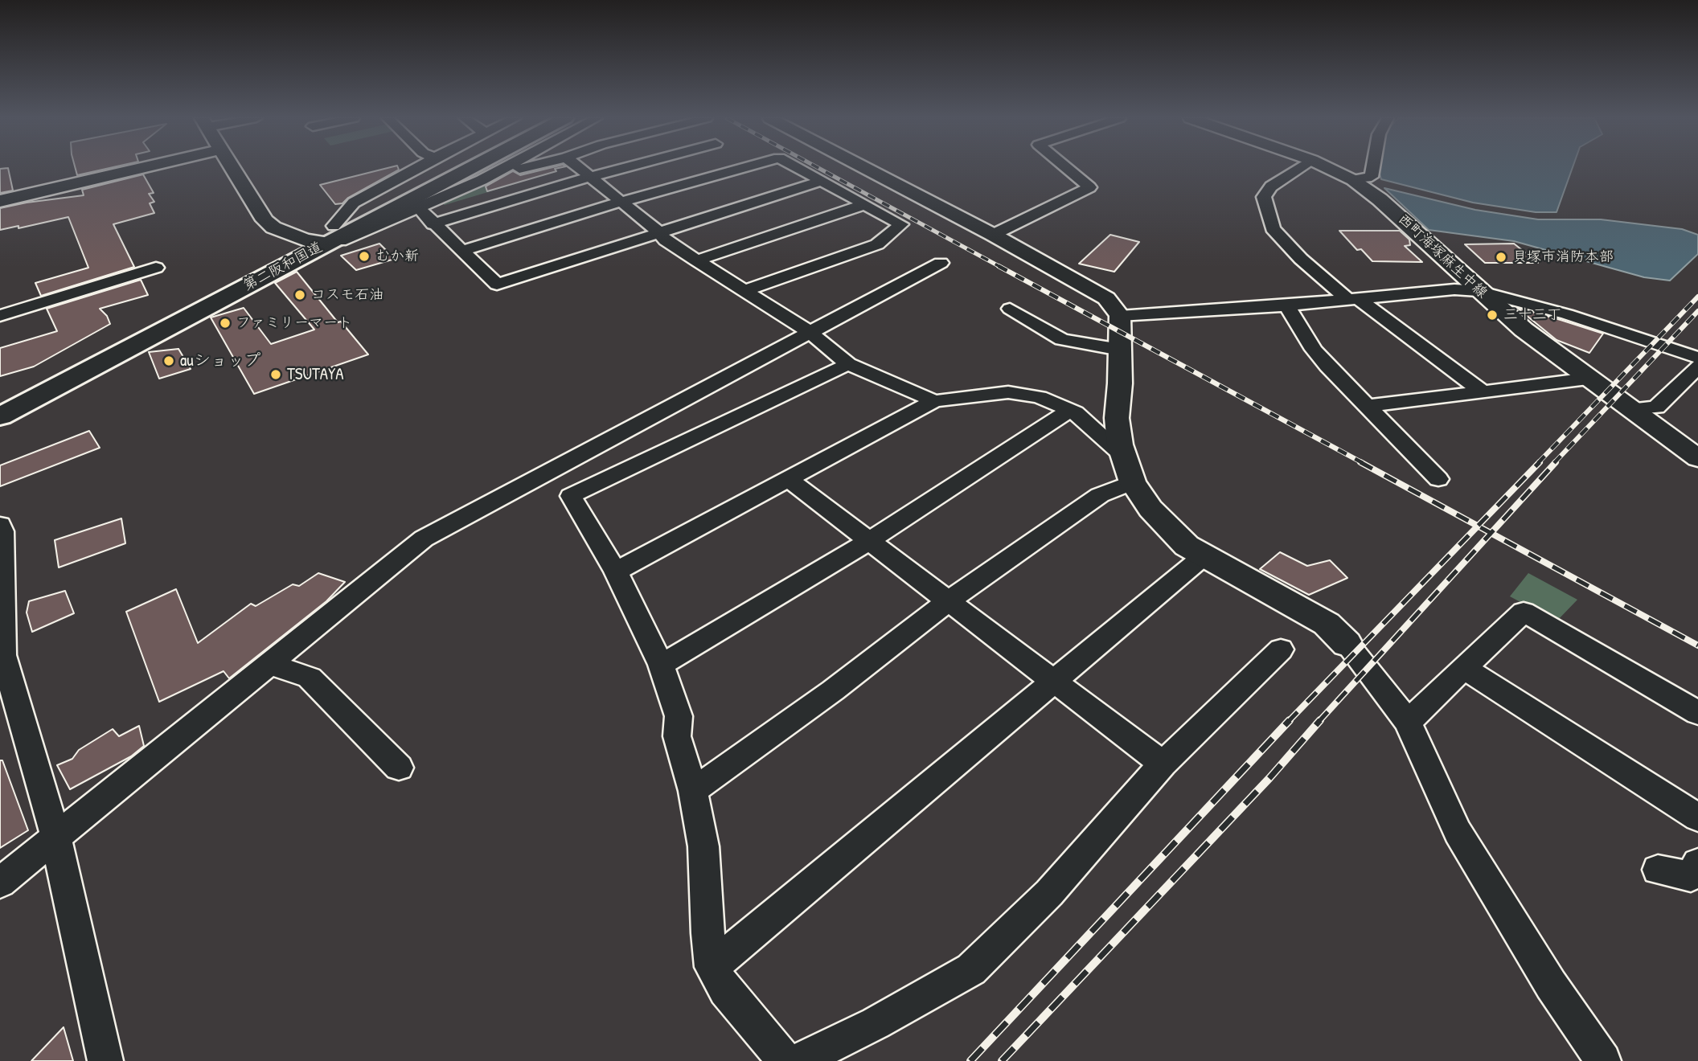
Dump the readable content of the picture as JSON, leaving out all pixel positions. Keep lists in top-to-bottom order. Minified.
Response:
{"streets":{"highway":["第二阪和国道"],"street":["西町海塚麻生中線"]},"places":["むか新","貝塚市消防本部","コスモ石油","三十三丁","ファミリーマート","auショップ","TSUTAYA"]}
